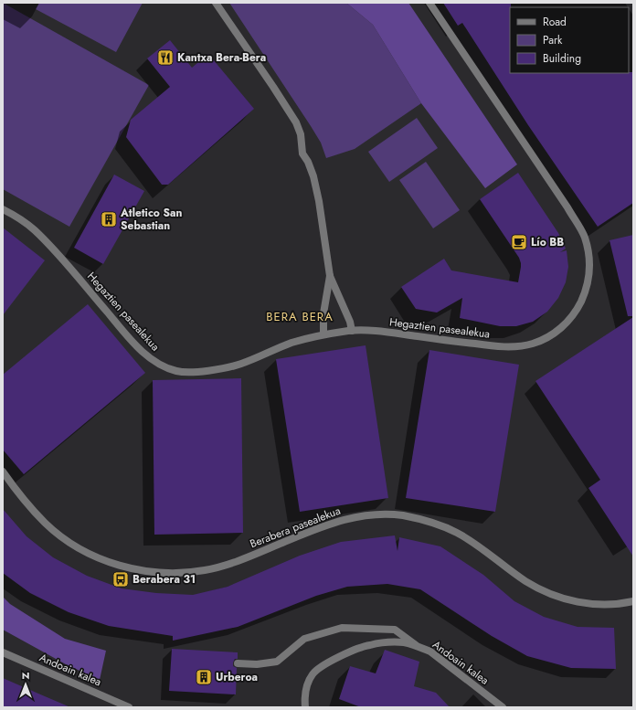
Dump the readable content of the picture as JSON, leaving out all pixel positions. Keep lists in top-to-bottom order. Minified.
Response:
{"streets":{"street":["Hegaztien pasealekua","Berabera pasealekua","Andoain kalea"]},"districts":["BERA BERA"],"places":{"restaurant":["Kantxa Bera-Bera"],"building":["Atletico San Sebastian","Urberoa"],"cafe":["Lío BB"],"bus stop":["Berabera 31"]},"legend":["Road","Park","Building"],"north":"top"}
